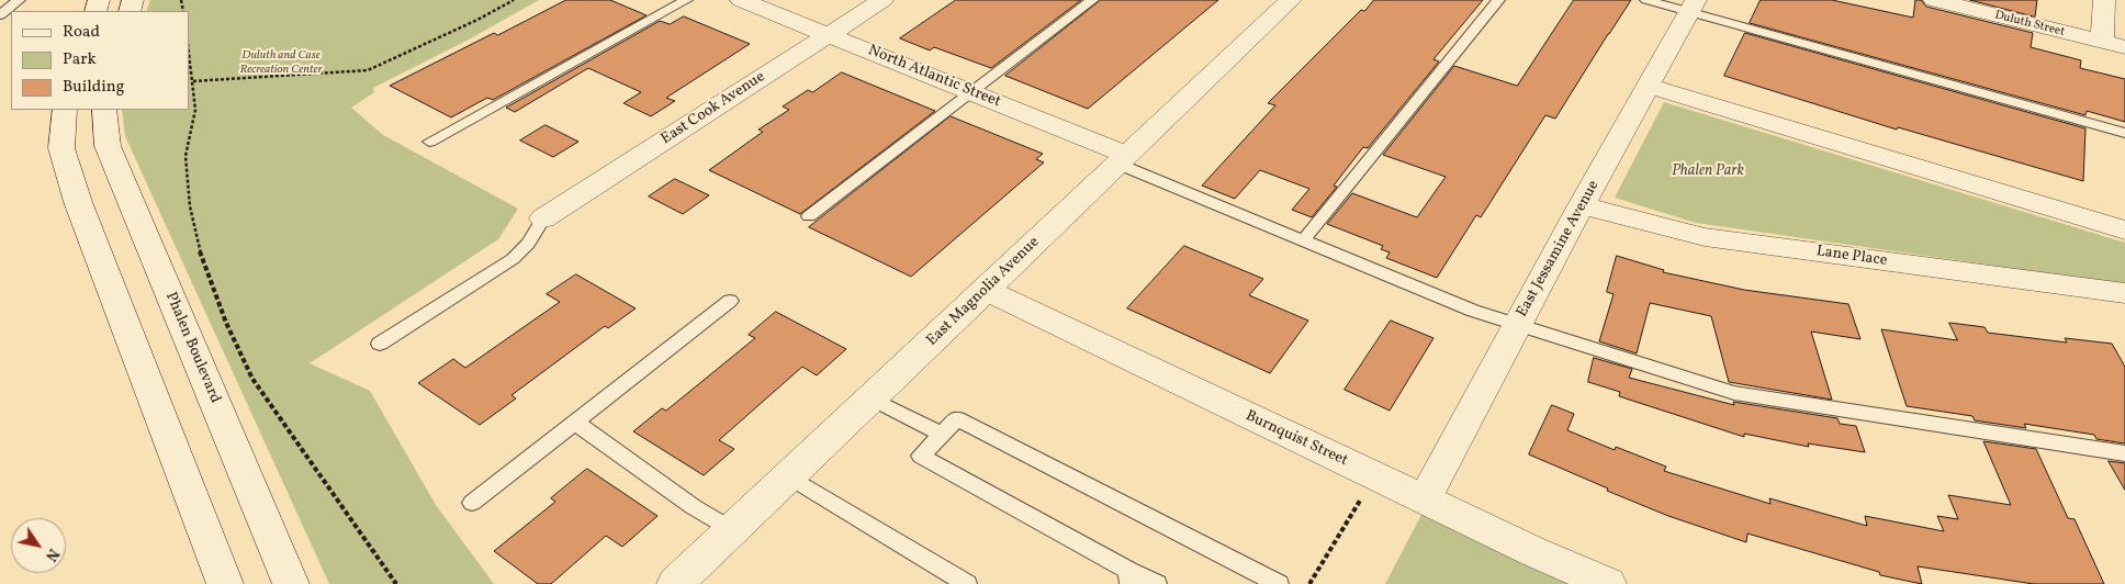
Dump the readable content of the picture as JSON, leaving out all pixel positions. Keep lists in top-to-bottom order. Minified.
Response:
{"streets":{"street":["Duluth Street","North Atlantic Street","East Cook Avenue","East Jessamine Avenue","Lane Place","East Magnolia Avenue","Phalen Boulevard","Burnquist Street"]},"crossings":[["North Atlantic Street","East Cook Avenue"],["North Atlantic Street","East Magnolia Avenue"],["East Jessamine Avenue","Lane Place"],["East Jessamine Avenue","Burnquist Street"],["East Magnolia Avenue","Burnquist Street"]],"parks":["Duluth and Case Recreation Center","Phalen Park"],"legend":["Road","Park","Building"],"north":"bottom right"}
